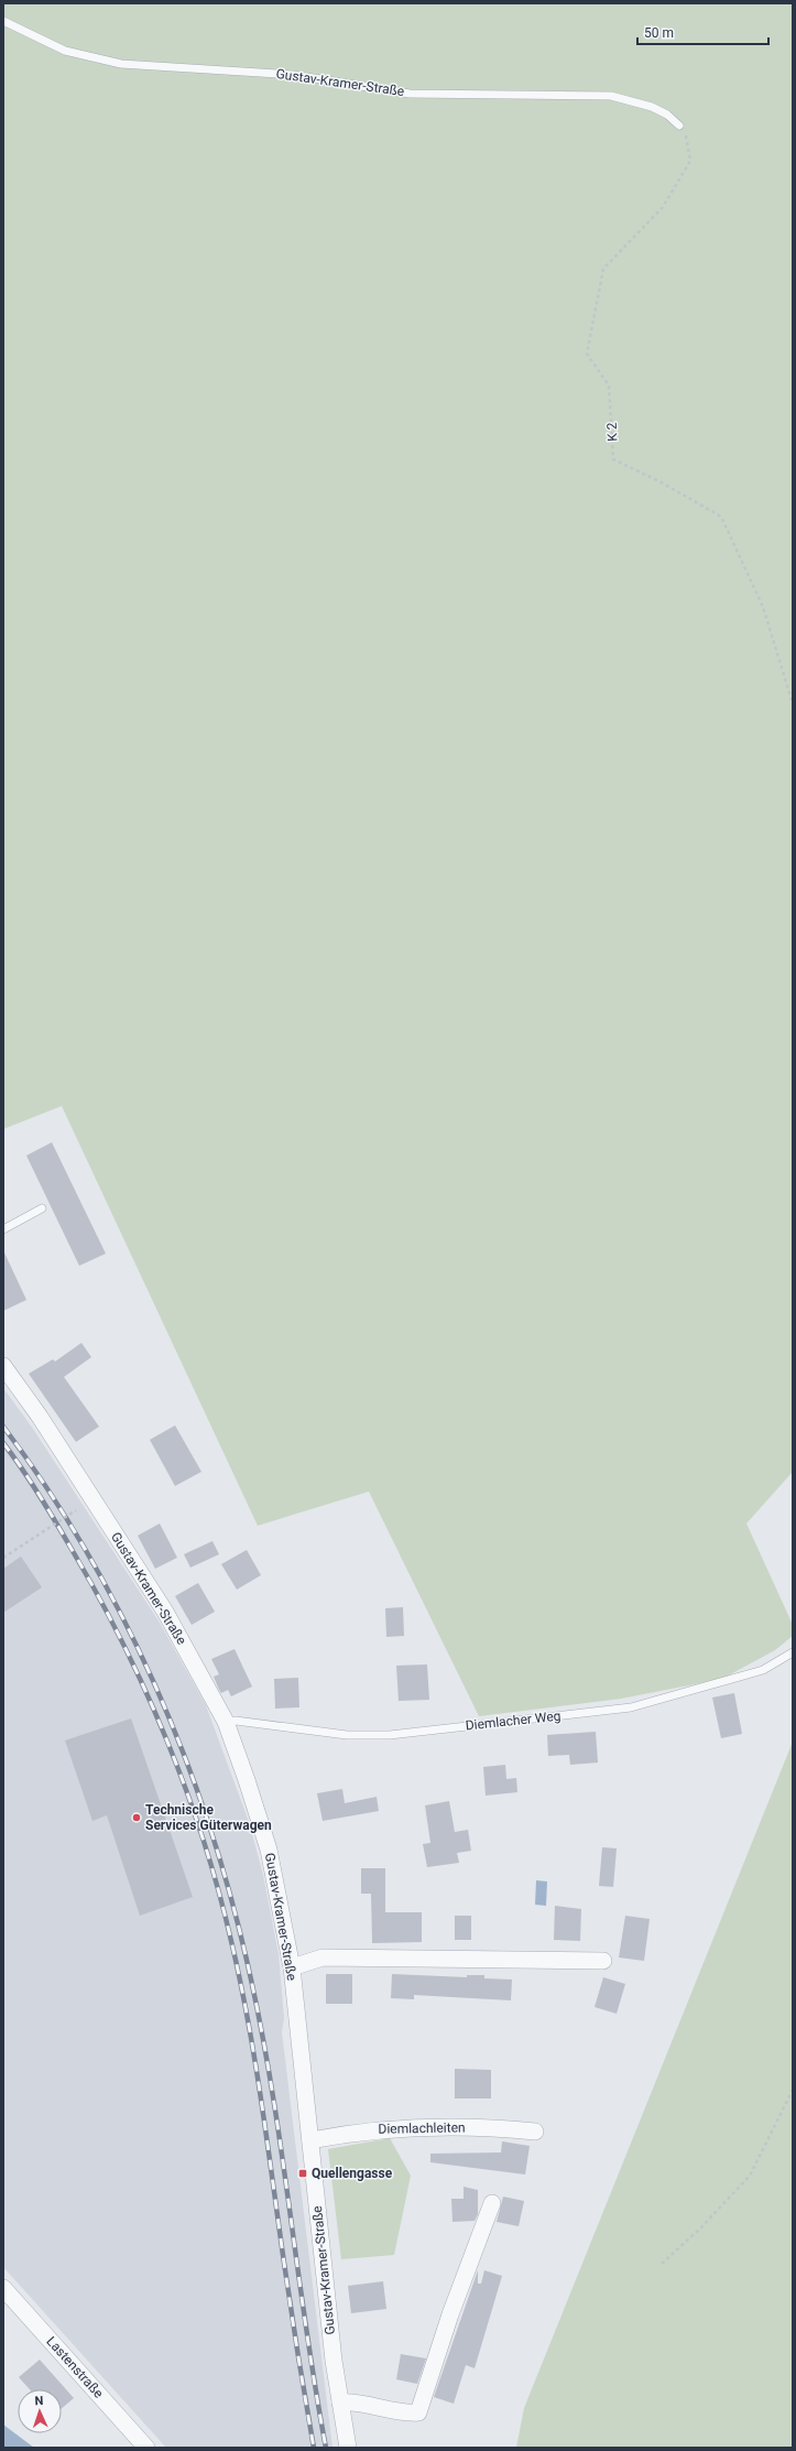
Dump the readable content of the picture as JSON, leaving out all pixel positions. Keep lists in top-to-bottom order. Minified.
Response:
{"streets":{"street":["Gustav-Kramer-Straße","Diemlachleiten","Lastenstraße"],"lane":["Diemlacher Weg"],"path":["K 2"]},"crossings":[["Gustav-Kramer-Straße","K 2"],["Gustav-Kramer-Straße","Diemlacher Weg"],["Gustav-Kramer-Straße","Diemlachleiten"]],"places":{"other":["Technische Services Güterwagen"],"transit":["Quellengasse"]},"scale_bar":"50 m","north":"top"}
